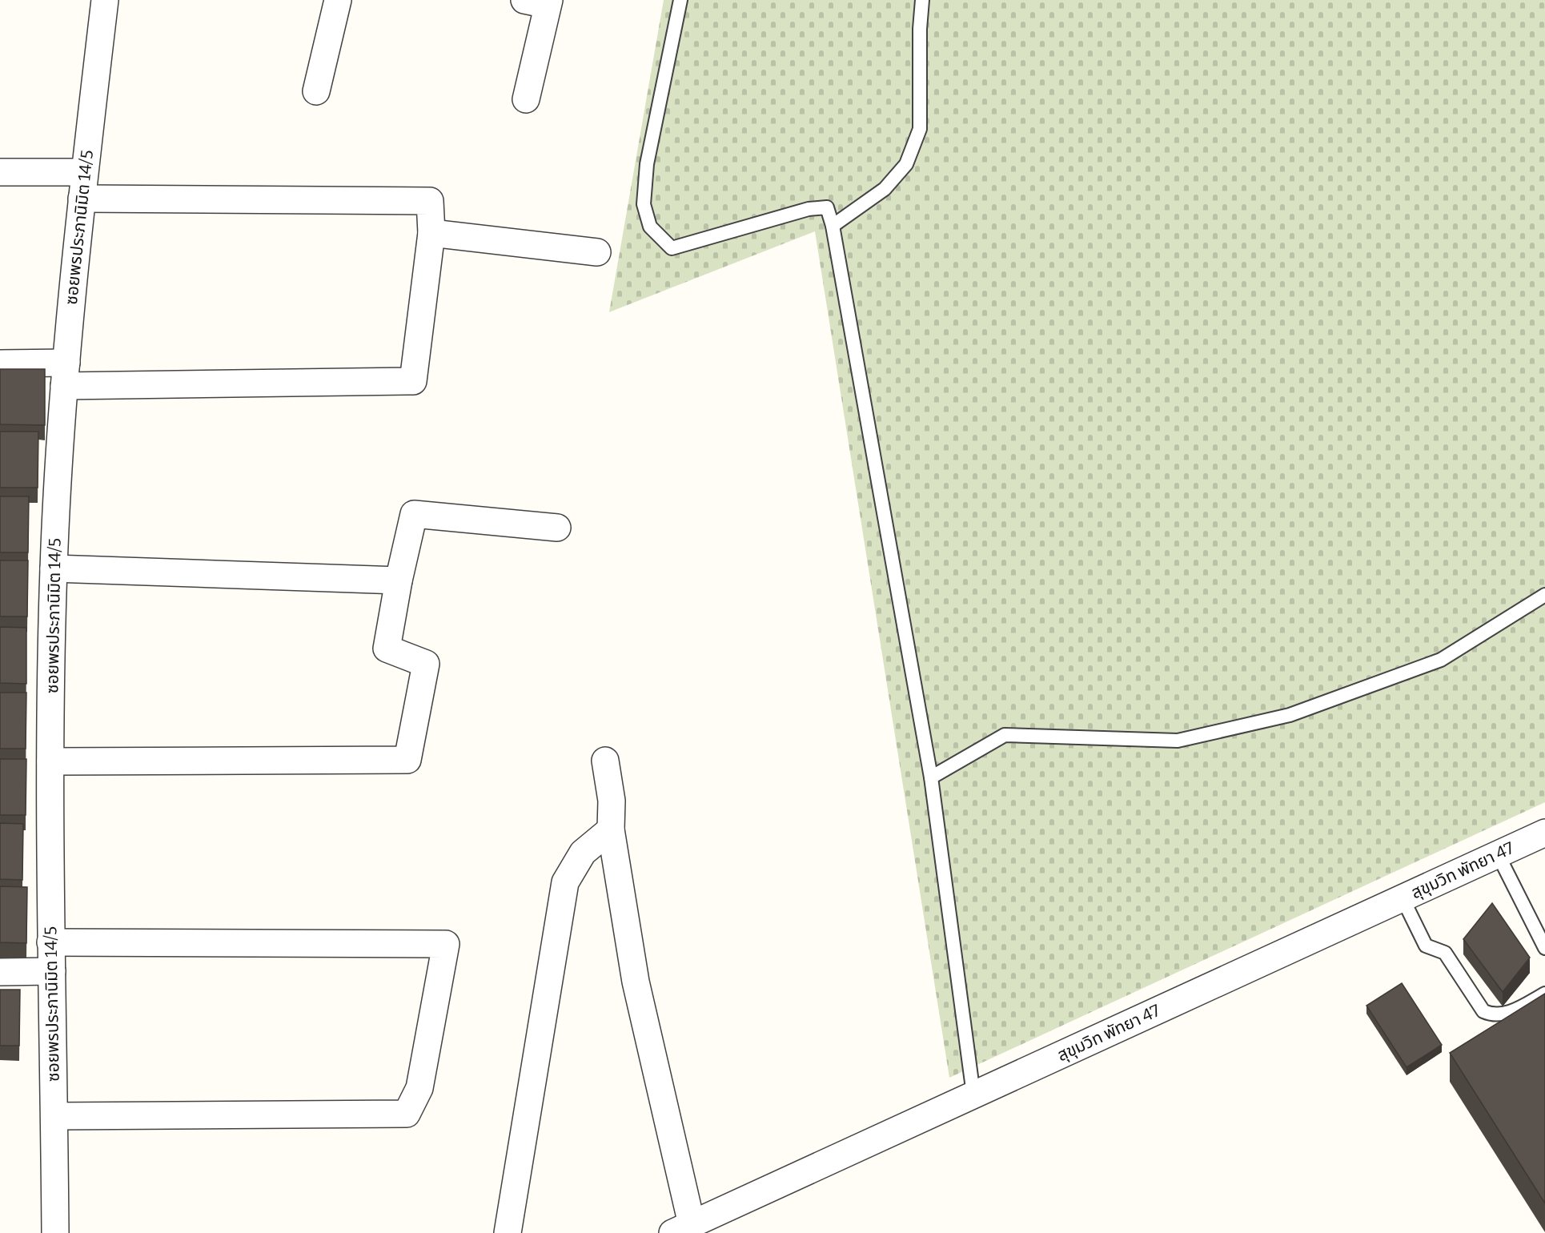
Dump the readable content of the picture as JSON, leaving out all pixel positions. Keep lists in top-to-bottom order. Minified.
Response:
{"streets":{"street":["ซอยพรประภานิมิต 14/5","สุขุมวิท พัทยา 47"]}}
